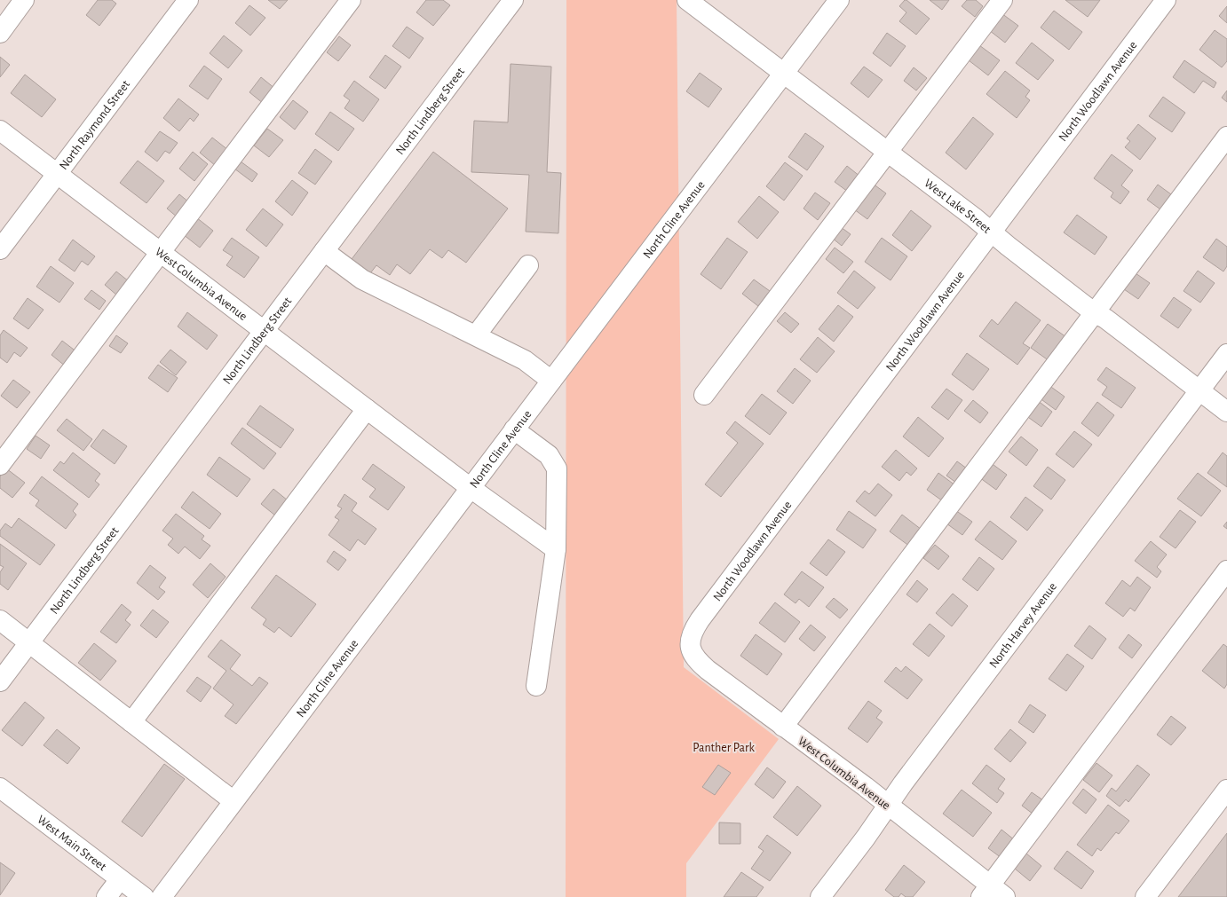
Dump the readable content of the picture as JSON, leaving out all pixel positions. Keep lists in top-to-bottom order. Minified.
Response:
{"streets":{"street":["North Woodlawn Avenue","North Lindberg Street","North Raymond Street","West Lake Street","North Cline Avenue","West Columbia Avenue","North Harvey Avenue","West Main Street"]},"crossings":[["North Woodlawn Avenue","West Lake Street"],["North Woodlawn Avenue","West Columbia Avenue"],["North Lindberg Street","West Columbia Avenue"],["North Raymond Street","West Columbia Avenue"],["West Lake Street","North Cline Avenue"],["West Lake Street","North Harvey Avenue"],["North Cline Avenue","West Columbia Avenue"],["West Columbia Avenue","North Harvey Avenue"]],"parks":["Panther Park"]}
